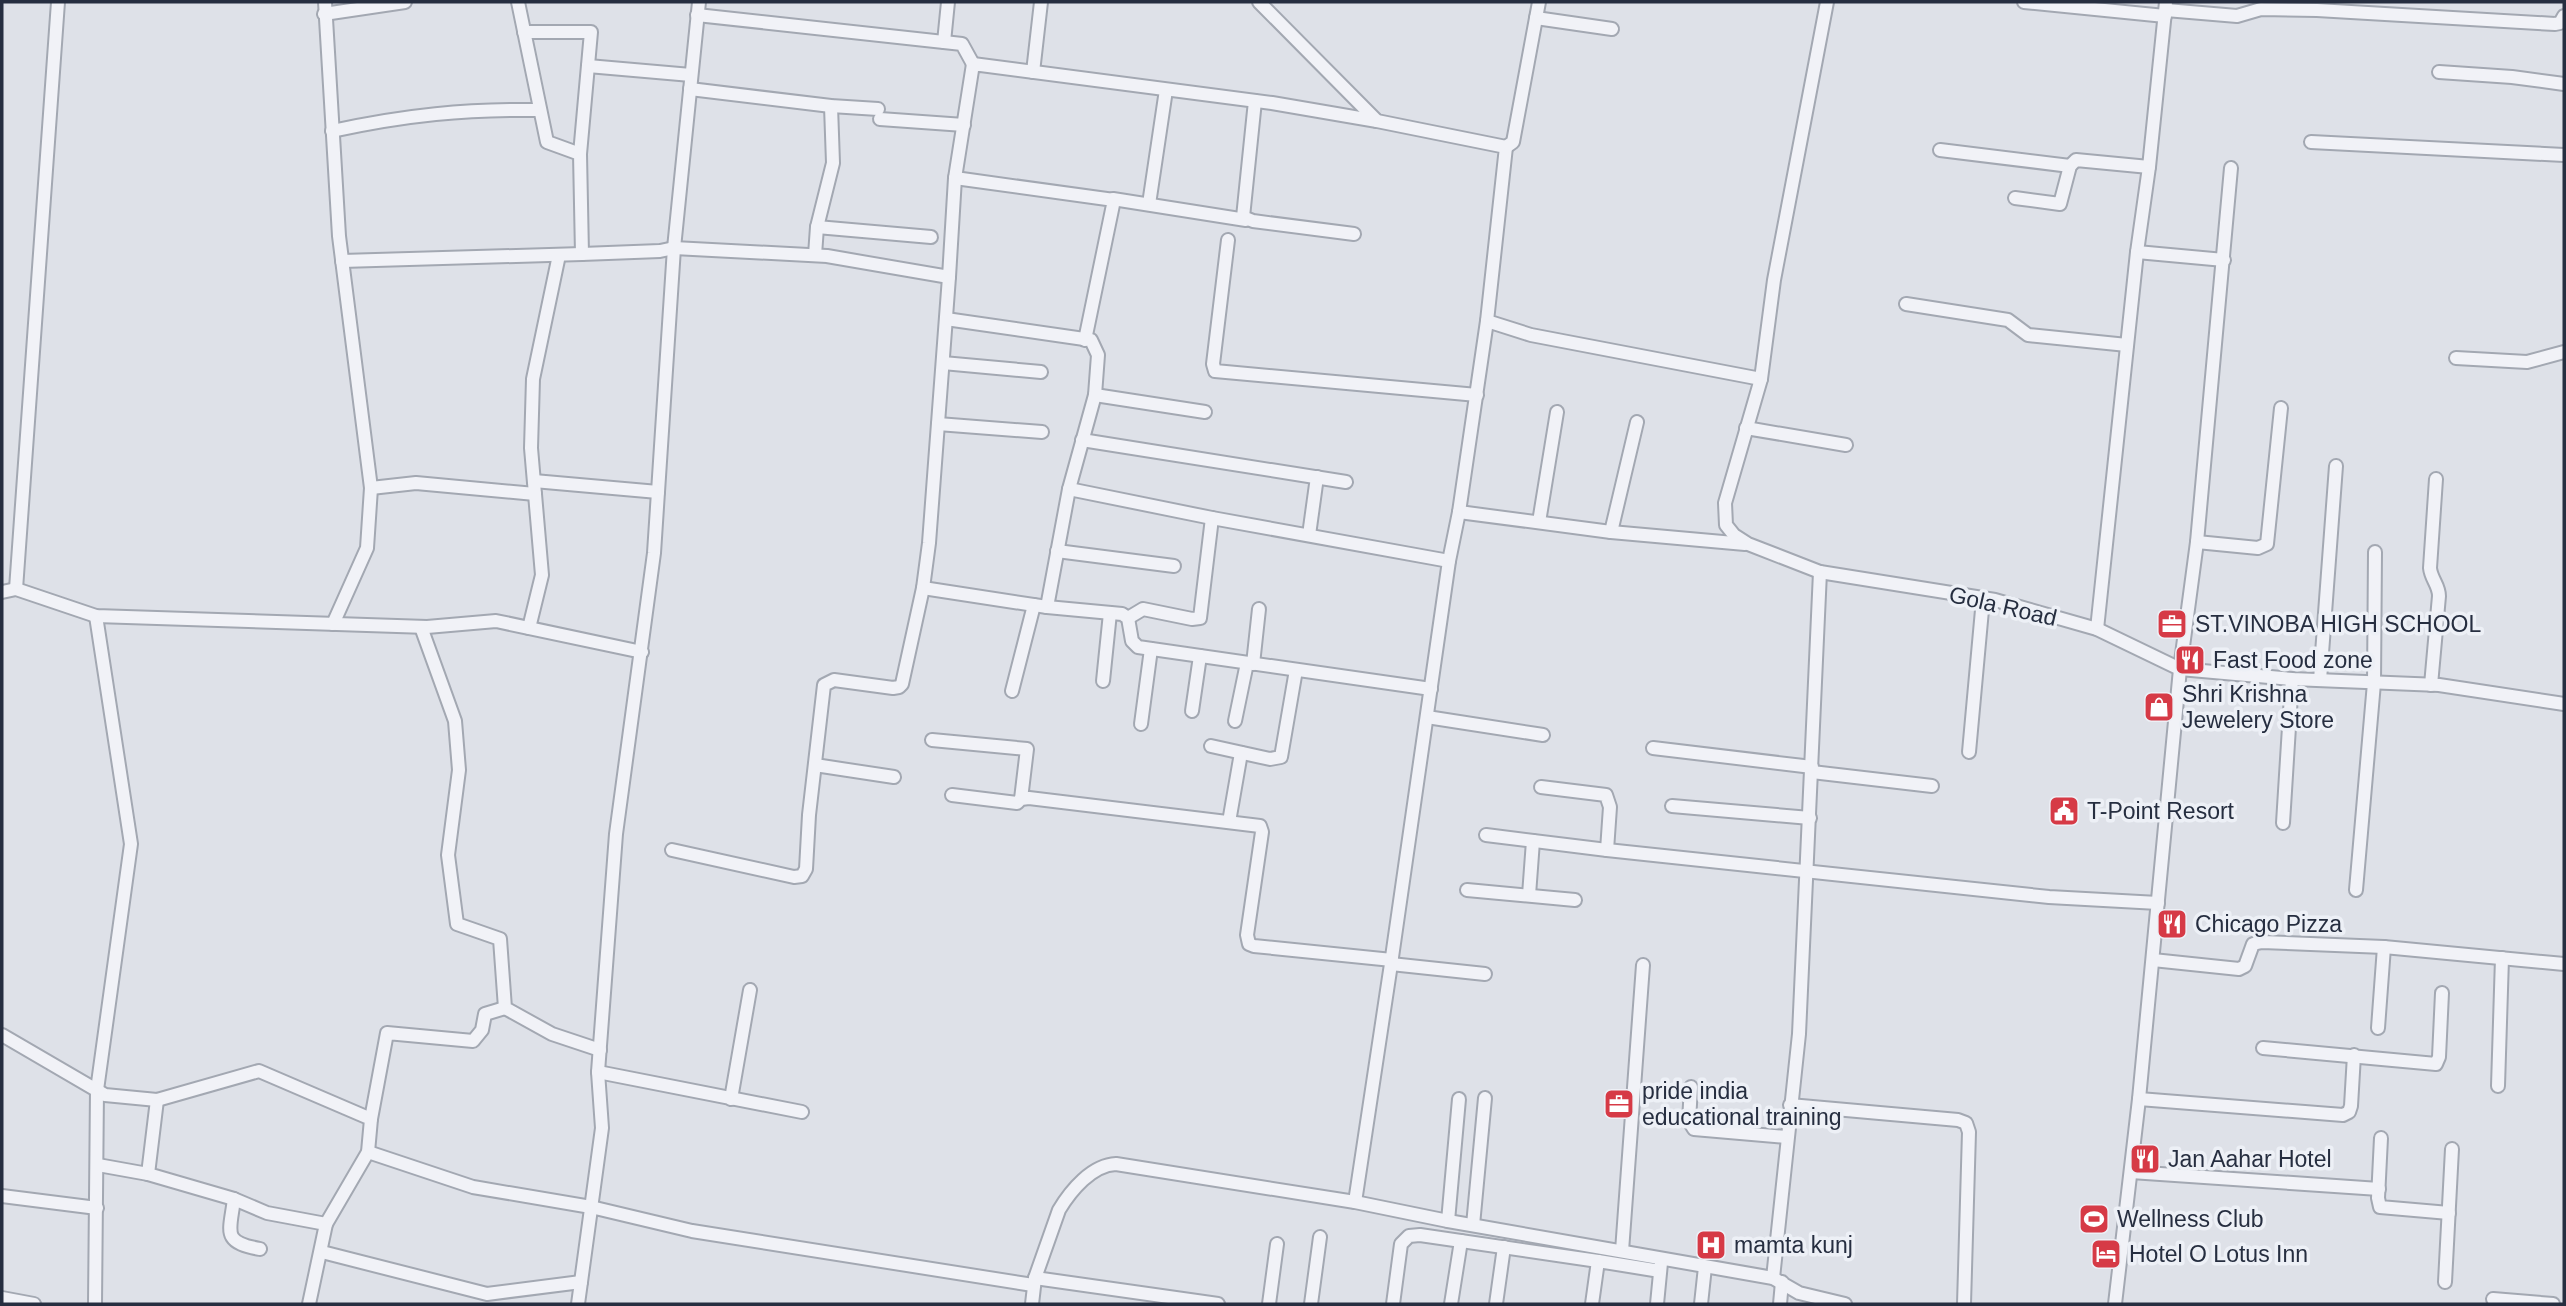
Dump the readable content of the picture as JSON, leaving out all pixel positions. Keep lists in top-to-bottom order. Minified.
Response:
{"streets":{"street":["Gola Road"]},"places":{"office":["ST.VINOBA HIGH SCHOOL","pride india educational training"],"restaurant":["Fast Food zone","Chicago Pizza","Jan Aahar Hotel"],"shop":["Shri Krishna Jewelery Store"],"public building":["T-Point Resort"],"sports":["Wellness Club"],"hospital":["mamta kunj"],"hotel":["Hotel O Lotus Inn"]}}
